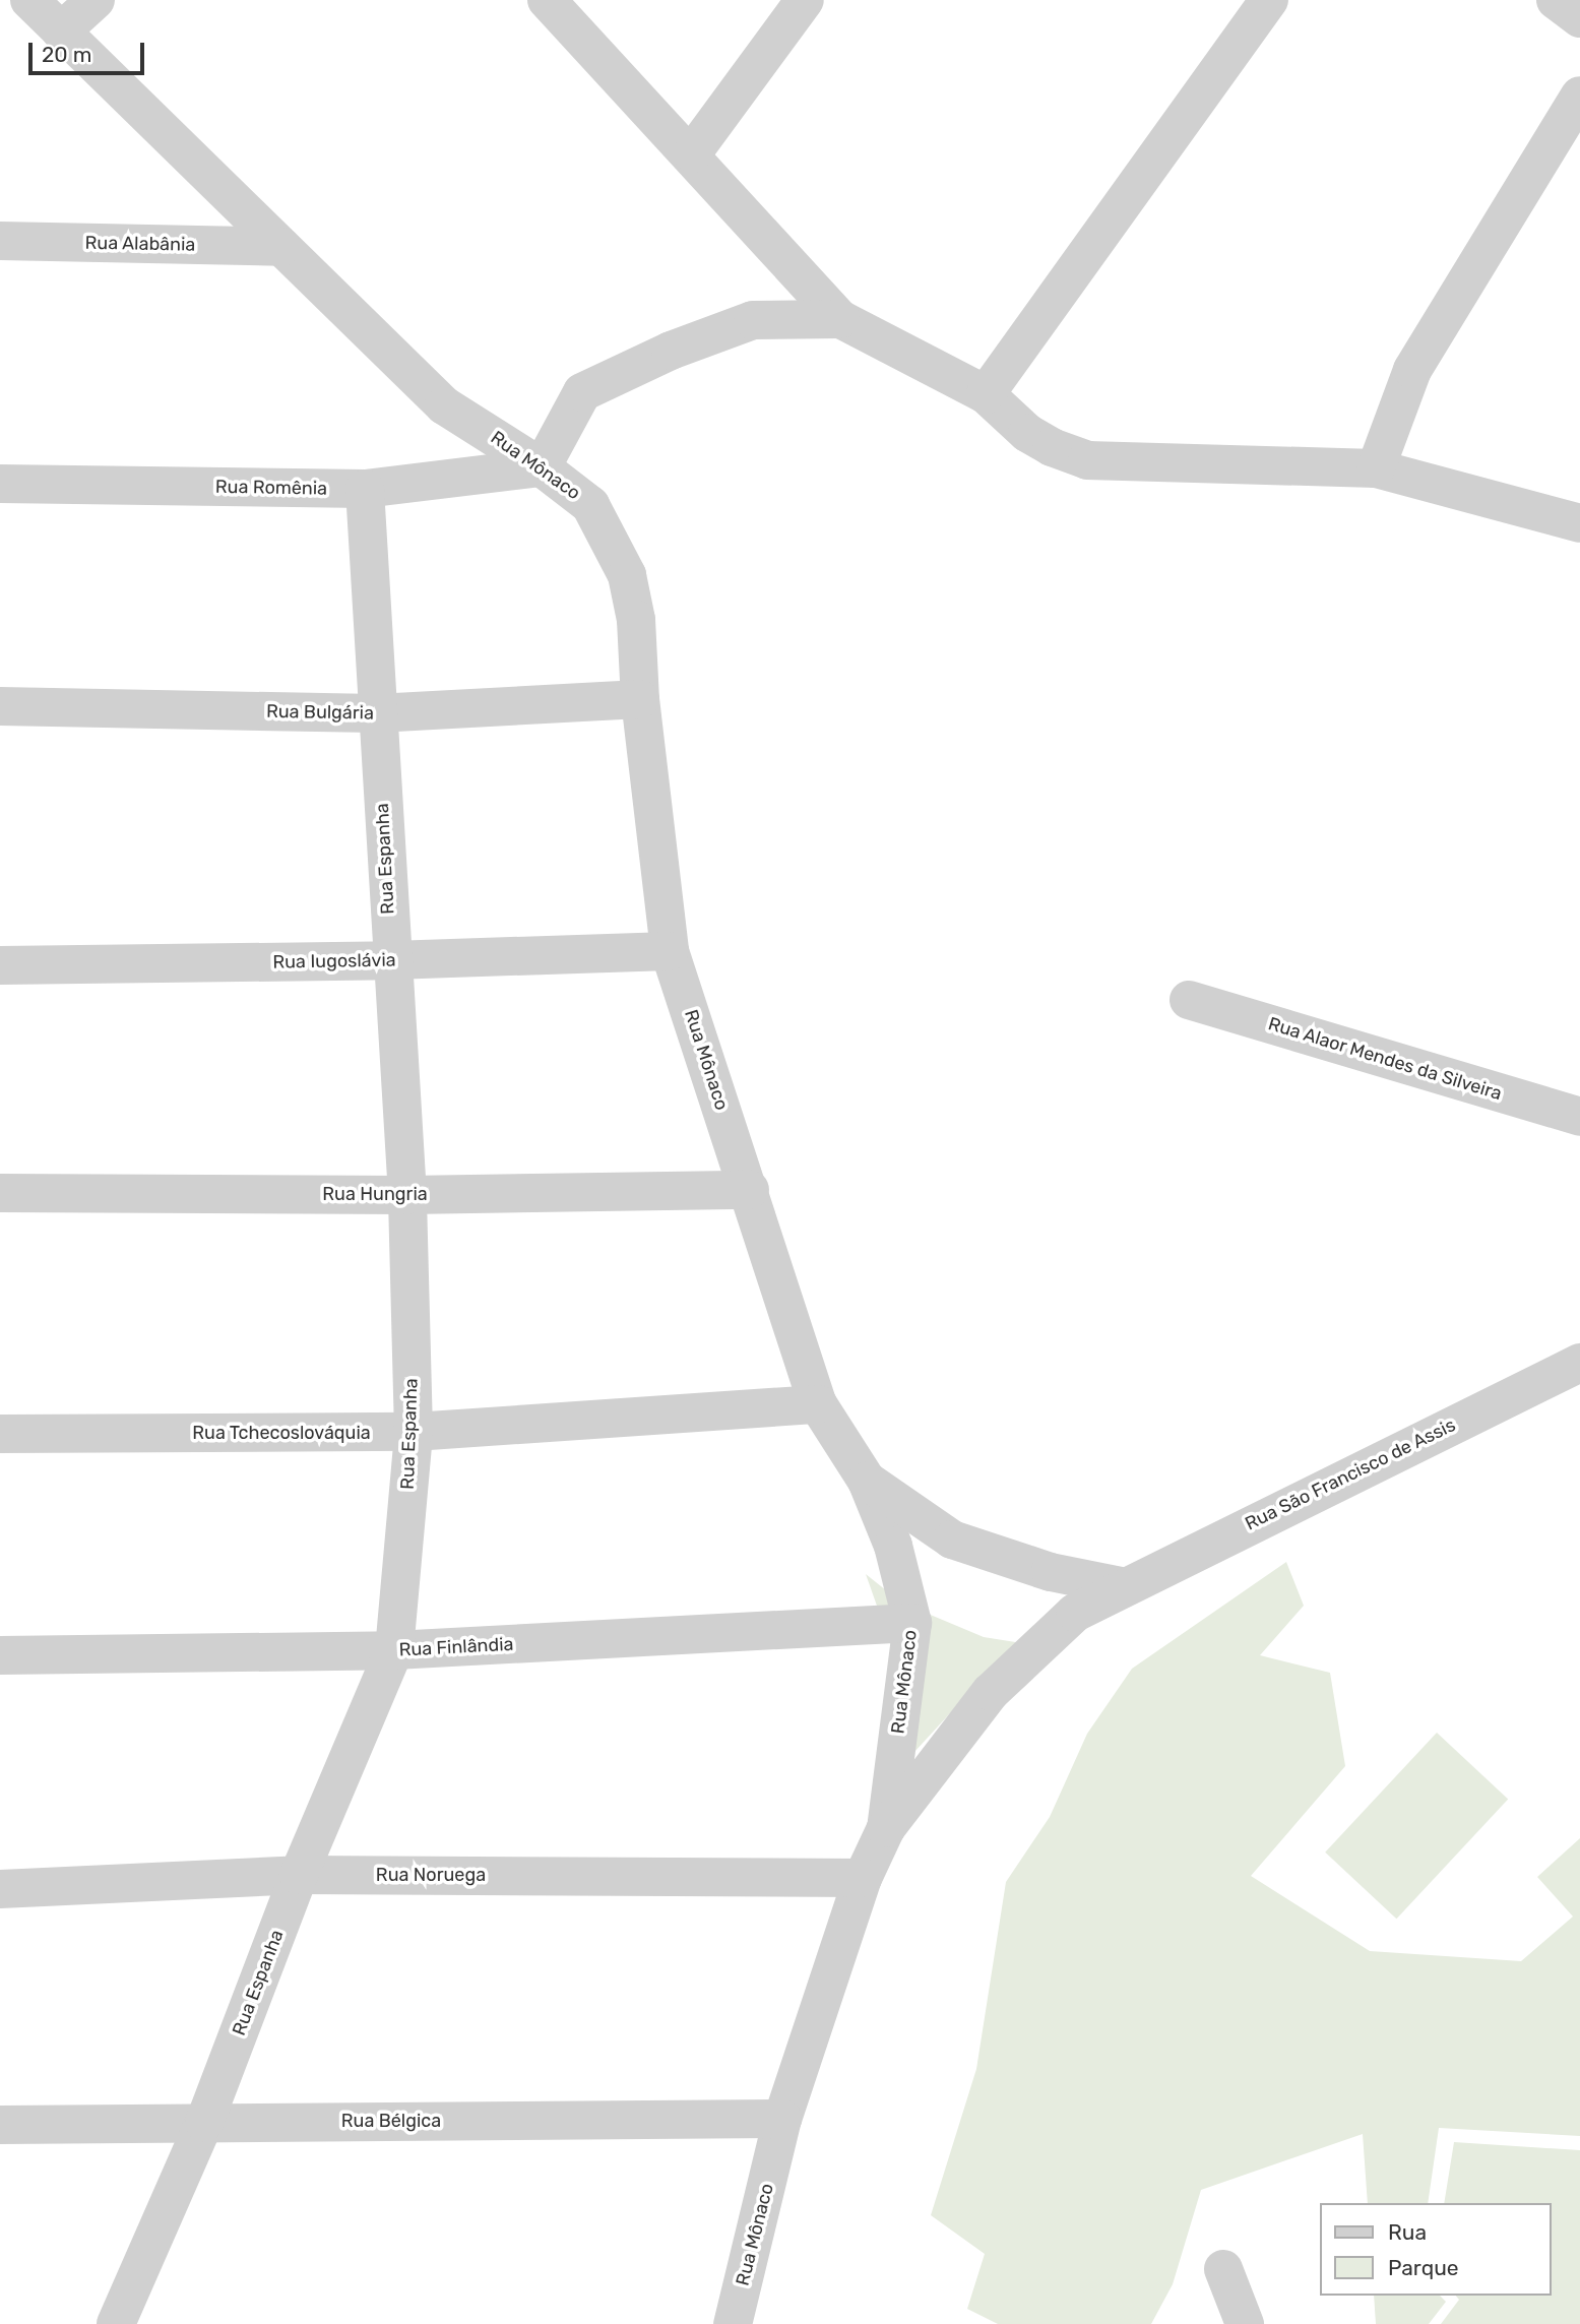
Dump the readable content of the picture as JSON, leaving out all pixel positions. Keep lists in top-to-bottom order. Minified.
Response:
{"streets":{"street":["Rua Alabânia","Rua Mônaco","Rua Romênia","Rua Bulgária","Rua Espanha","Rua Iugoslávia","Rua Alaor Mendes da Silveira","Rua Hungria","Rua Tchecoslováquia","Rua São Francisco de Assis","Rua Finlândia","Rua Noruega","Rua Bélgica"]},"crossings":[["Rua Alabânia","Rua Mônaco"],["Rua Mônaco","Rua Romênia"],["Rua Mônaco","Rua Bulgária"],["Rua Mônaco","Rua Iugoslávia"],["Rua Mônaco","Rua Hungria"],["Rua Mônaco","Rua Tchecoslováquia"],["Rua Mônaco","Rua São Francisco de Assis"],["Rua Mônaco","Rua Finlândia"],["Rua Mônaco","Rua Noruega"],["Rua Mônaco","Rua Bélgica"],["Rua Romênia","Rua Espanha"],["Rua Bulgária","Rua Espanha"],["Rua Espanha","Rua Iugoslávia"],["Rua Espanha","Rua Hungria"],["Rua Espanha","Rua Tchecoslováquia"],["Rua Espanha","Rua Finlândia"],["Rua Espanha","Rua Noruega"],["Rua Espanha","Rua Bélgica"]],"legend":["Rua","Parque"],"scale_bar":"20 m"}
